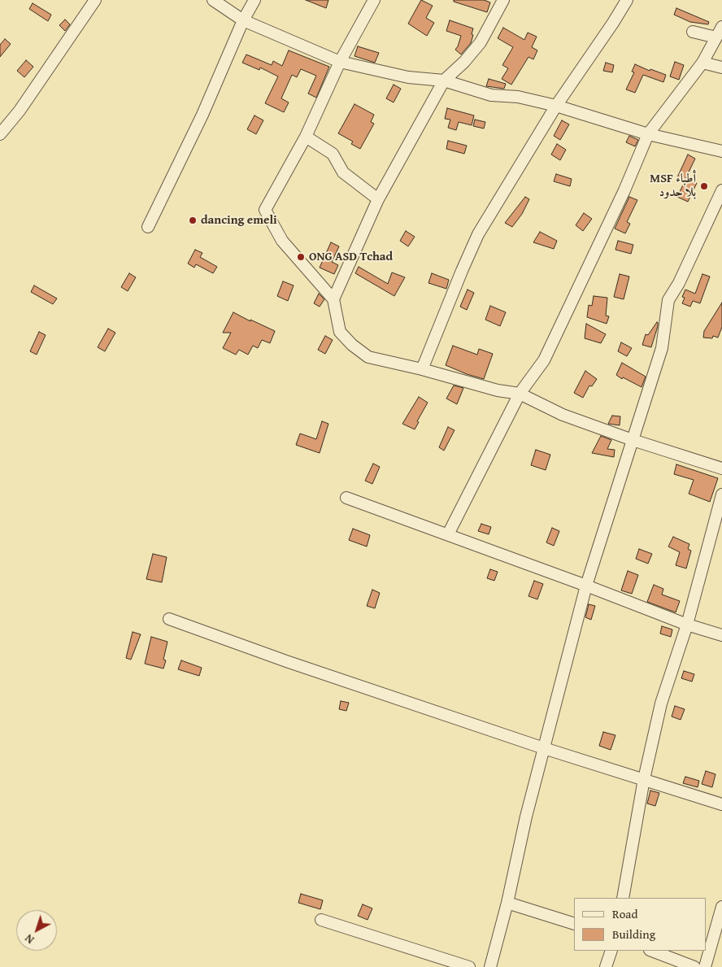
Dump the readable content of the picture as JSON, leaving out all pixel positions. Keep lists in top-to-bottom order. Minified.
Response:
{"places":["MSF أطباء بلا حدود","dancing emeli","ONG ASD Tchad"],"legend":["Road","Building"],"north":"bottom left"}
